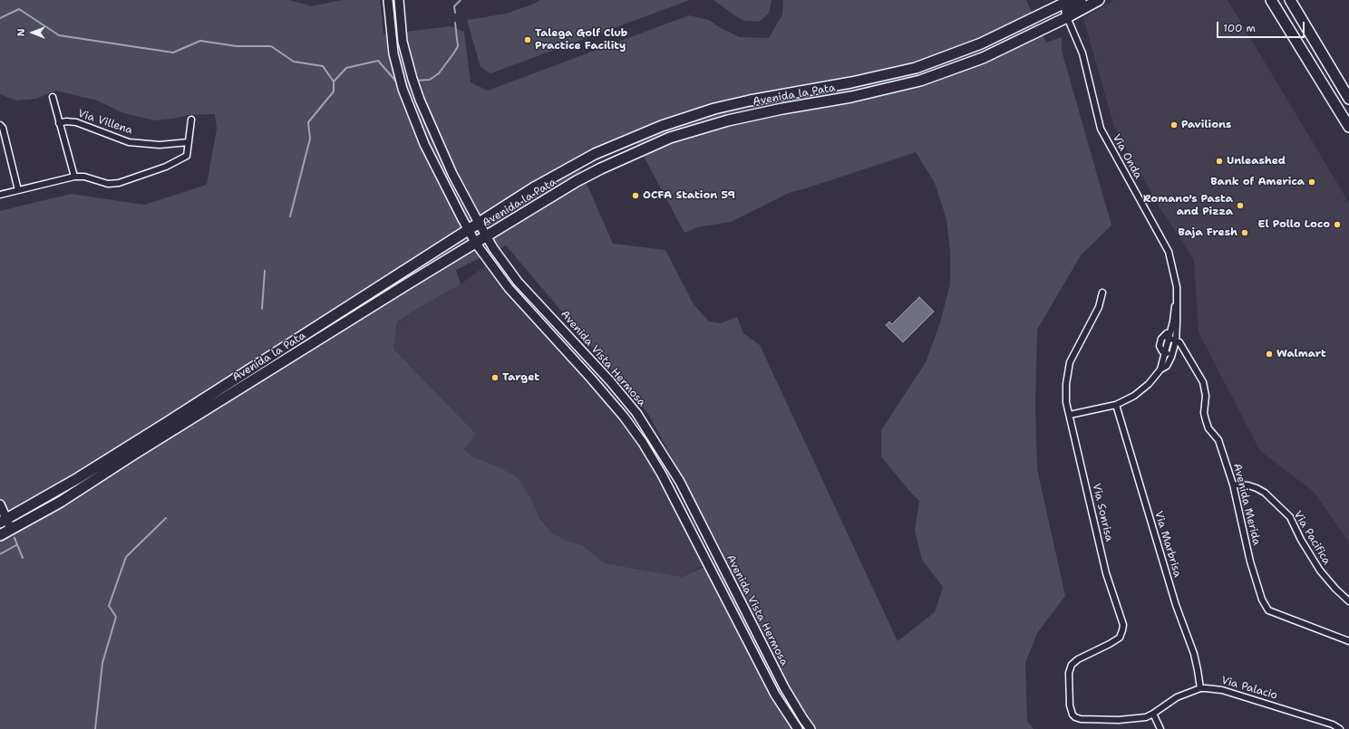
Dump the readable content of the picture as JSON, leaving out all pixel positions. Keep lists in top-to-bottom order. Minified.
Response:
{"streets":{"highway":["Avenida la Pata"],"main road":["Avenida Vista Hermosa"],"street":["Via Villena","Via Onda","Avenida Merida","Via Sonrisa","Via Pacifica","Via Marbrisa","Via Palacio"]},"crossings":[["Avenida la Pata","Via Onda"],["Avenida la Pata","Avenida Vista Hermosa"],["Via Onda","Avenida Merida"],["Via Onda","Via Sonrisa"],["Via Onda","Via Marbrisa"],["Avenida Merida","Via Pacifica"],["Via Sonrisa","Via Palacio"],["Via Marbrisa","Via Palacio"]],"places":["Talega Golf Club Practice Facility","Pavilions","Unleashed","Bank of America","OCFA Station 59","Romano's Pasta and Pizza","El Pollo Loco","Baja Fresh","Walmart","Target"],"scale_bar":"100 m","north":"left"}
